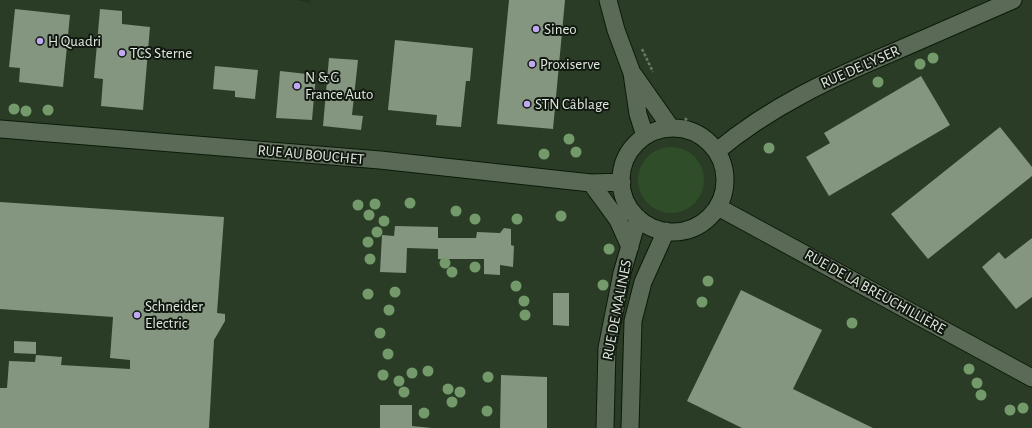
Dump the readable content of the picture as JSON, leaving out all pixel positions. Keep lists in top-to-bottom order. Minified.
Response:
{"streets":{"street":["RUE DE L'YSER","RUE AU BOUCHET","RUE DE LA BREUCHILLIÈRE","RUE DE MALINES"]},"crossings":[["RUE DE L'YSER","RUE AU BOUCHET"],["RUE DE L'YSER","RUE DE LA BREUCHILLIÈRE"],["RUE DE L'YSER","RUE DE MALINES"],["RUE AU BOUCHET","RUE DE LA BREUCHILLIÈRE"],["RUE AU BOUCHET","RUE DE MALINES"],["RUE DE LA BREUCHILLIÈRE","RUE DE MALINES"]],"places":["Sineo","H Quadri","TCS Sterne","Proxiserve","N & G France Auto","STN Câblage","Schneider Electric"]}
